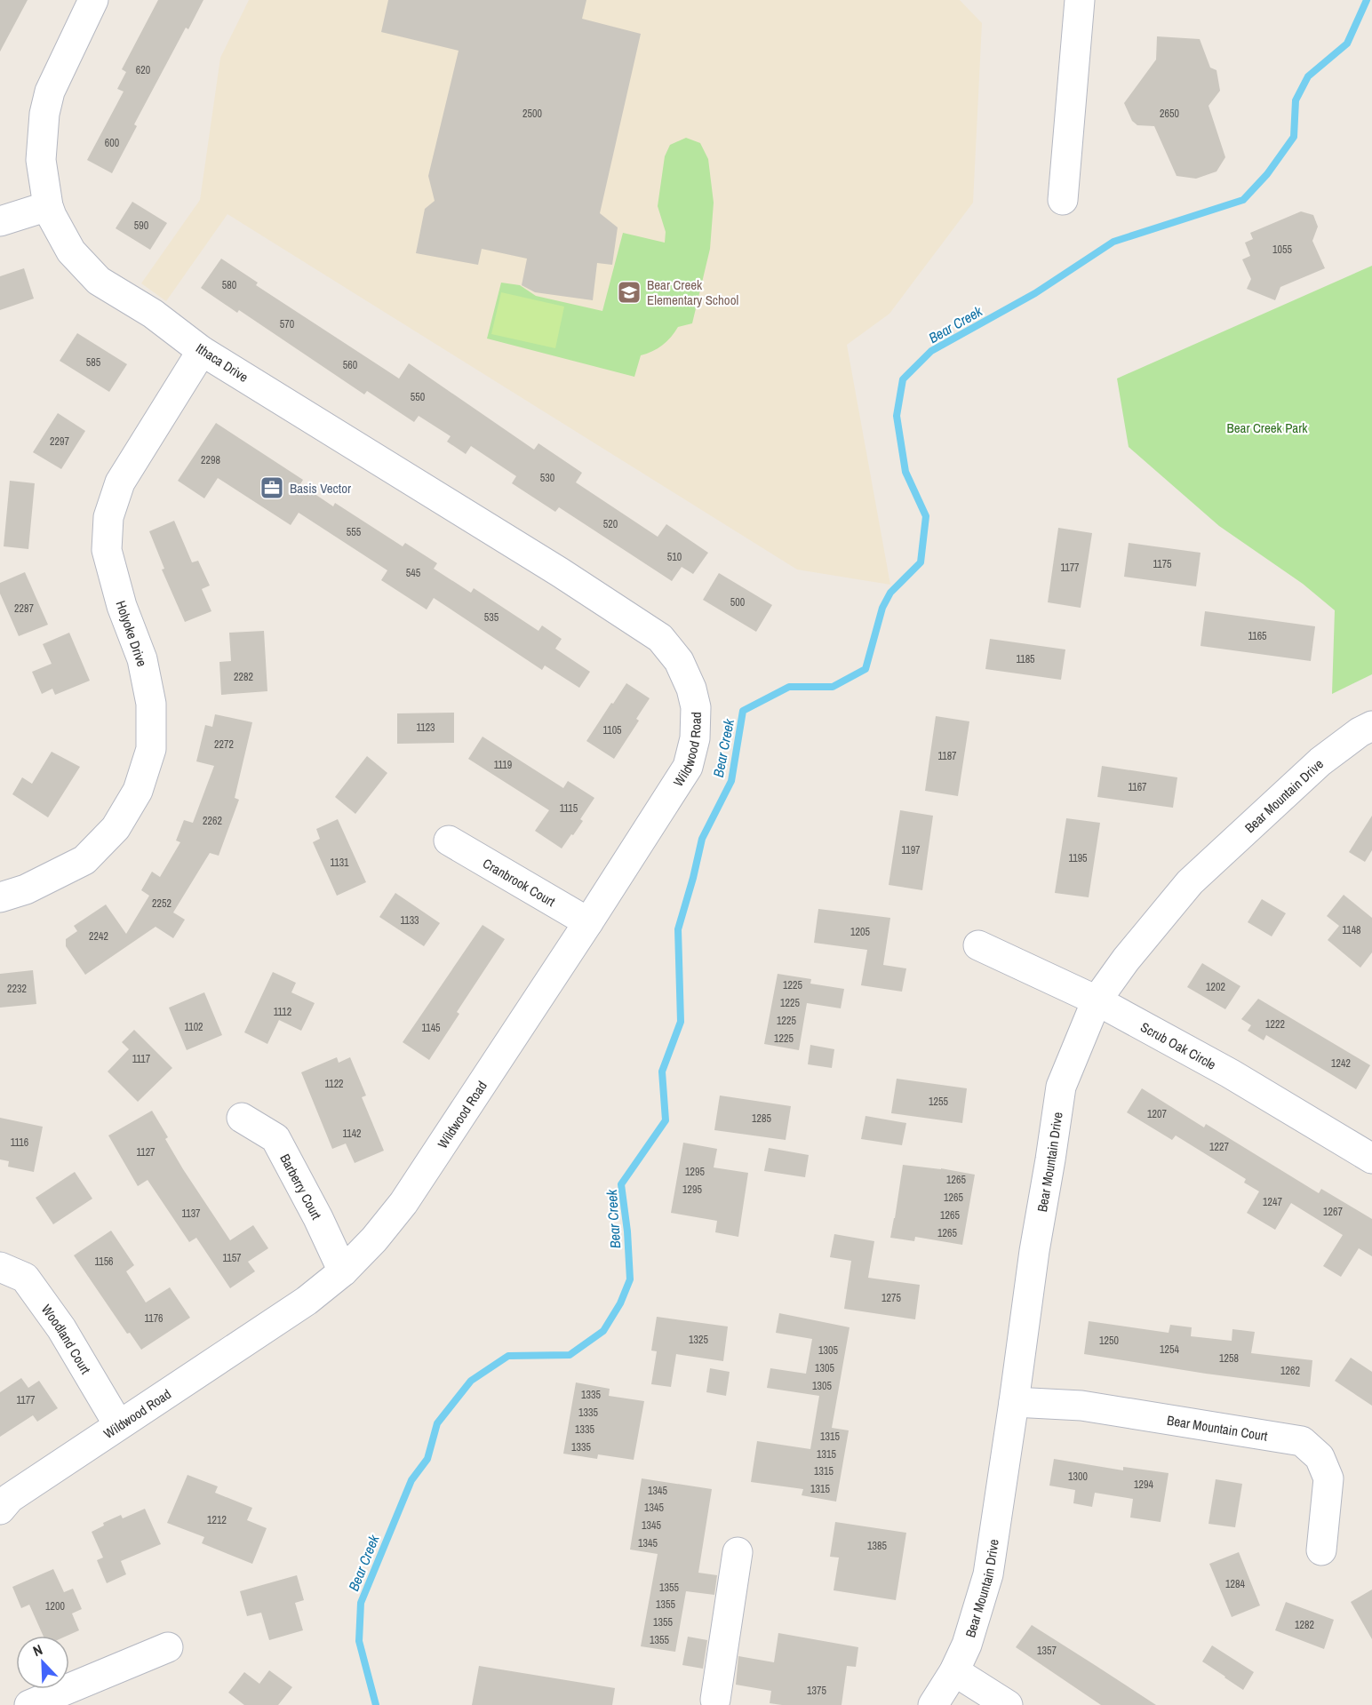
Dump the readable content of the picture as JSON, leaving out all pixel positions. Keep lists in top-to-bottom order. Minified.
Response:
{"streets":{"street":["Ithaca Drive","Holyoke Drive","Wildwood Road","Bear Mountain Drive","Cranbrook Court","Scrub Oak Circle","Barberry Court","Woodland Court","Bear Mountain Court"]},"crossings":[["Ithaca Drive","Holyoke Drive"],["Ithaca Drive","Wildwood Road"],["Wildwood Road","Cranbrook Court"],["Wildwood Road","Barberry Court"],["Wildwood Road","Woodland Court"],["Bear Mountain Drive","Scrub Oak Circle"],["Bear Mountain Drive","Bear Mountain Court"]],"water":["Bear Creek"],"parks":["Bear Creek Park"],"places":{"school or university":["Bear Creek Elementary School"],"office":["Basis Vector"]},"house_numbers":["620","2500","2650","600","590","1055","580","570","585","560","550","2297","2298","530","520","555","510","1175","1177","545","500","2287","535","1165","1185","2282","1123","1105","2272","1187","1119","1167","1115","2262","1197","1195","1131","2252","1133","1148","1205","2242","1225","1202","2232","1225","1112","1225","1222","1102","1145","1225","1117","1242","1122","1255","1207","1285","1142","1116","1227","1127","1295","1265","1295","1265","1247","1267","1137","1265","1265","1157","1156","1275","1176","1325","1250","1254","1305","1258","1305","1262","1305","1335","1177","1335","1335","1315","1335","1315","1315","1300","1294","1315","1345","1345","1212","1345","1345","1385","1284","1355","1355","1200","1355","1282","1355","1357","1375"],"north":"top left"}
